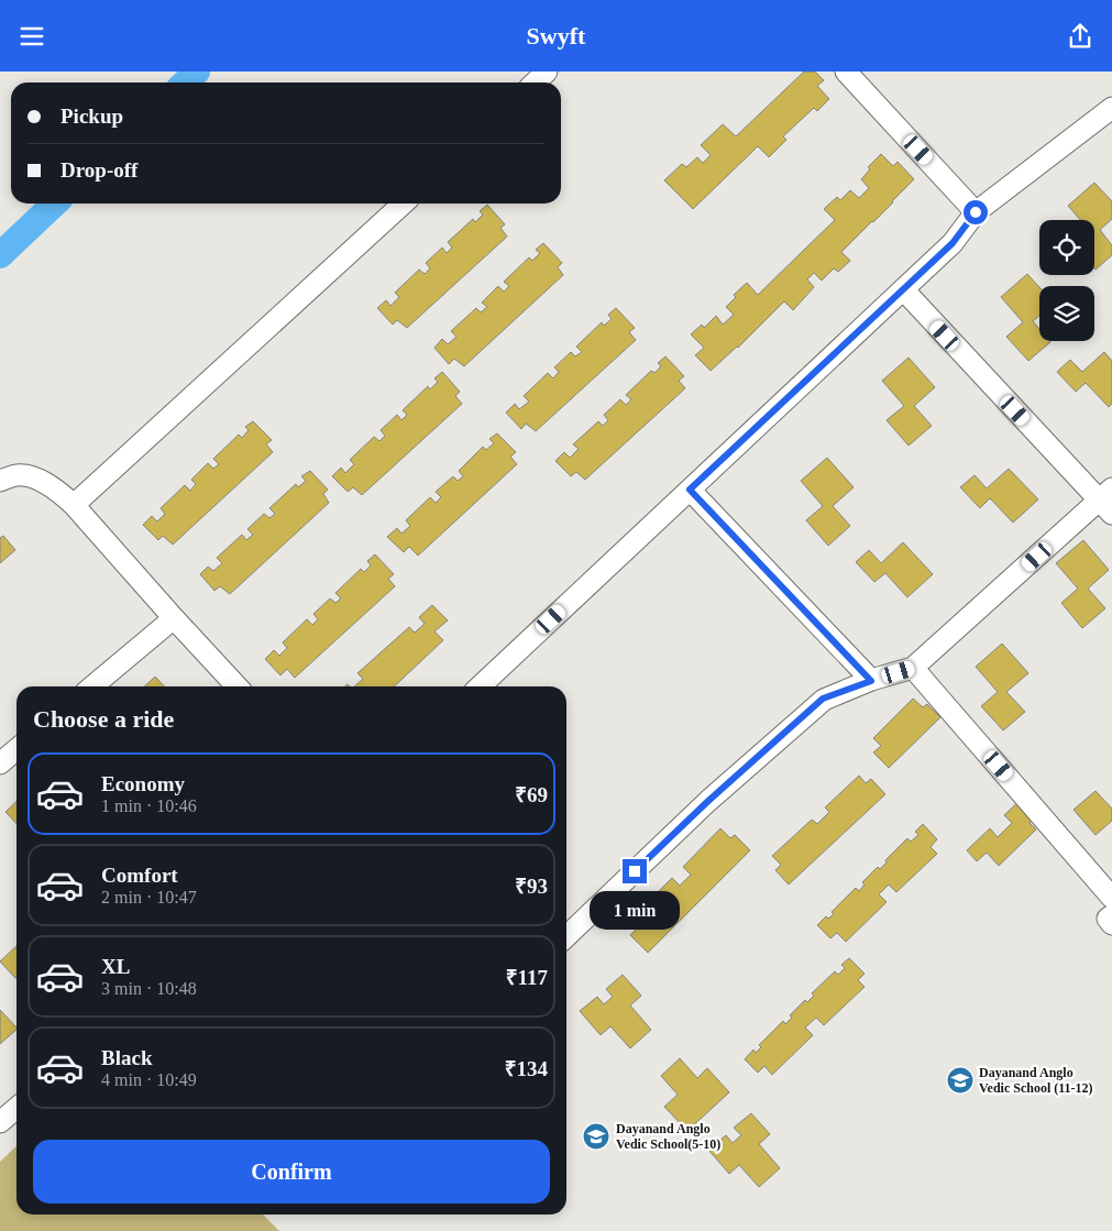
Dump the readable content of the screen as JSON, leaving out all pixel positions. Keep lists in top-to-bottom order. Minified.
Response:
{"places":{"school or university":["Dayanand Anglo Vedic School (11-12)","Dayanand Anglo Vedic School(5-10)"]},"page":{"header":"Swyft","banner":["Pickup","Drop-off"],"heading":"Choose a ride","list":[{"name":"Economy","note":"1 min · 10:46","value":"₹69"},{"name":"Comfort","note":"2 min · 10:47","value":"₹93"},{"name":"XL","note":"3 min · 10:48","value":"₹117"},{"name":"Black","note":"4 min · 10:49","value":"₹134"}],"bubble":"1 min","buttons":"Confirm"}}
